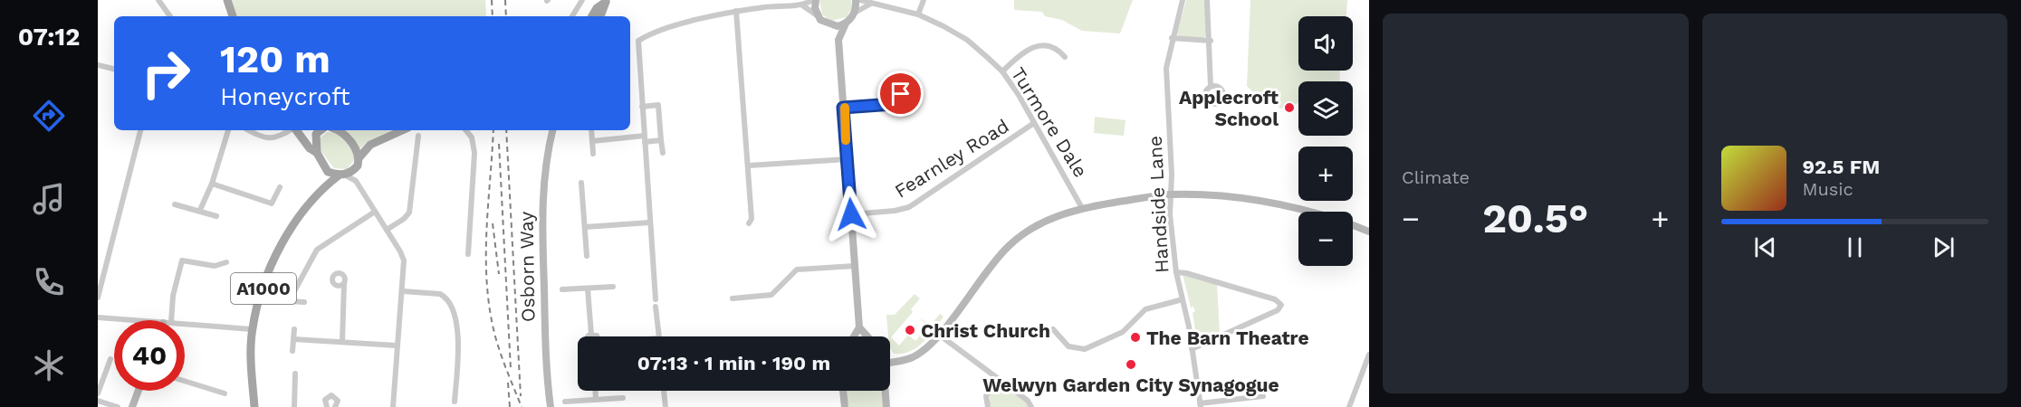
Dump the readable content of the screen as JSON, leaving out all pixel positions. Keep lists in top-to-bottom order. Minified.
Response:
{"streets":{"main road":["A1000"],"street":["Turmore Dale","Fearnley Road","Handside Lane","Osborn Way"]},"crossings":[["Turmore Dale","Fearnley Road"]],"places":["Applecroft School","Christ Church","The Barn Theatre","Welwyn Garden City Synagogue"],"page":{"tabs":"07:12","tile":"Climate","map_buttons":["+","−"],"turn":["120 m","Honeycroft"],"song":["92.5 FM","Music"],"heat":["−","20.5°","+"],"limit":"40","trip":"07:13 · 1 min · 190 m"}}
